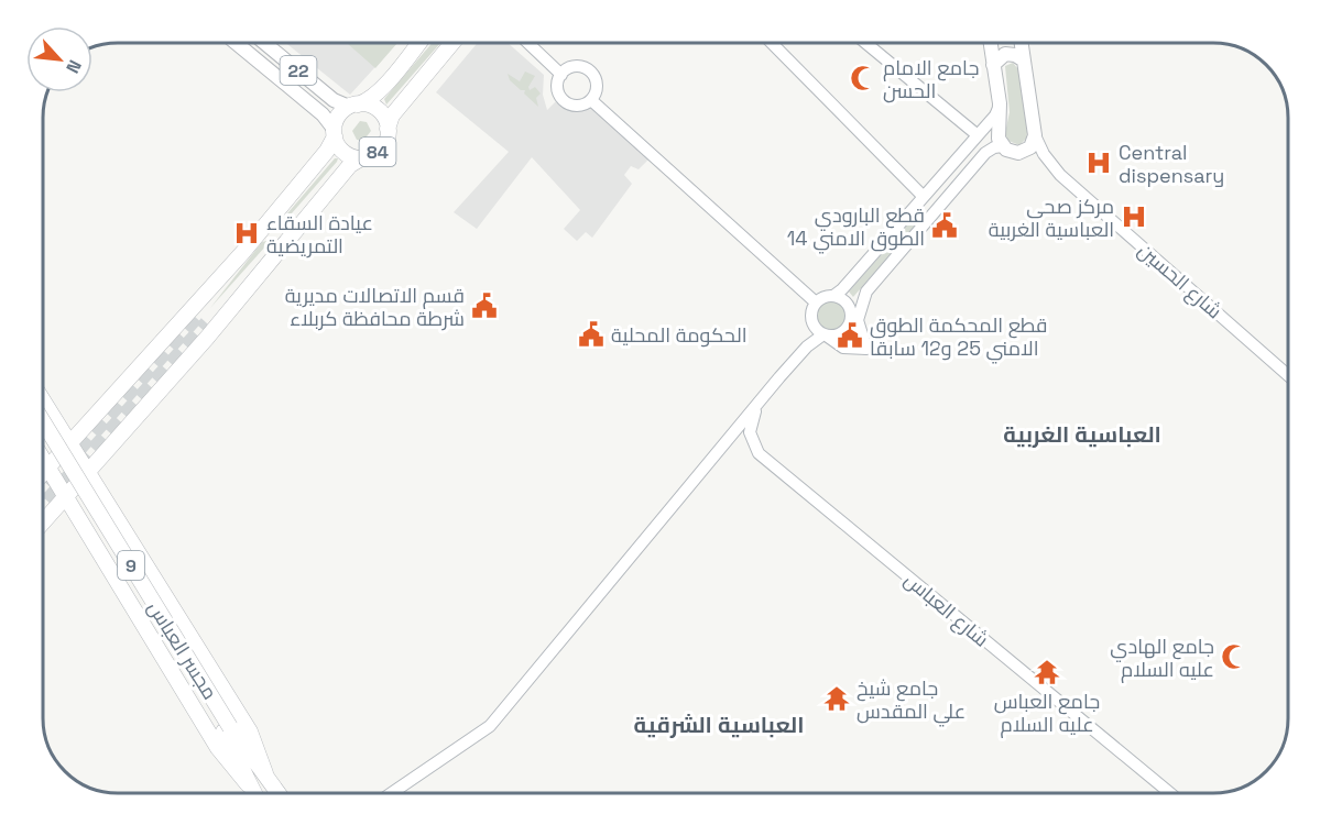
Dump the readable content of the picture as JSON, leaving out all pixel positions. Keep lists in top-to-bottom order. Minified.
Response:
{"streets":{"highway":["84","9","مجسر العباس"],"main road":["22","شارع الحسين","شارع العباس"]},"crossings":[["22","84"],["9","مجسر العباس"]],"districts":["العباسية الغربية","العباسية الشرقية"],"places":{"mosque":["جامع الامام الحسن","جامع الهادي عليه السلام"],"hospital":["Central dispensary","مركز صحي العباسية الغربية","عيادة السقاء التمريضية"],"public building":["قطع البارودي الطوق الامني 14","قسم الاتصالات مديرية شرطة محافظة كربلاء","الحكومة المحلية","قطع المحكمة الطوق الامني 25 و12 سابقا"],"temple":["جامع العباس عليه السلام","جامع شيخ علي المقدس"]},"north":"bottom right"}
